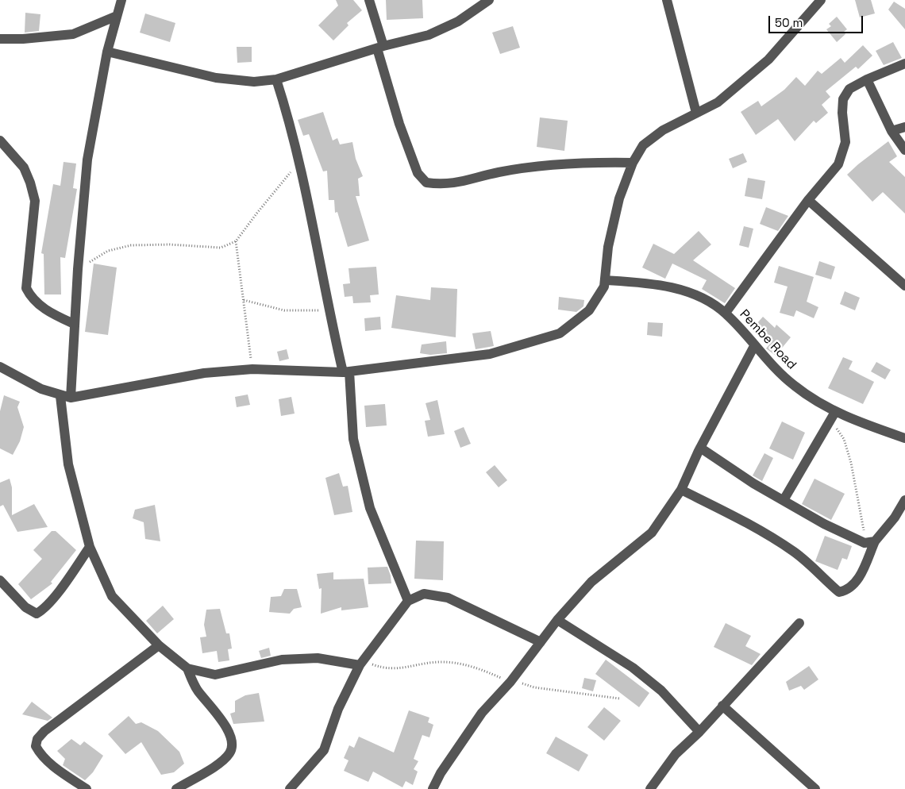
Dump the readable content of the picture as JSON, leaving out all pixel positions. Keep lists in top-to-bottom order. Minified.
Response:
{"streets":{"street":["Pembe Road"]},"scale_bar":"50 m"}
